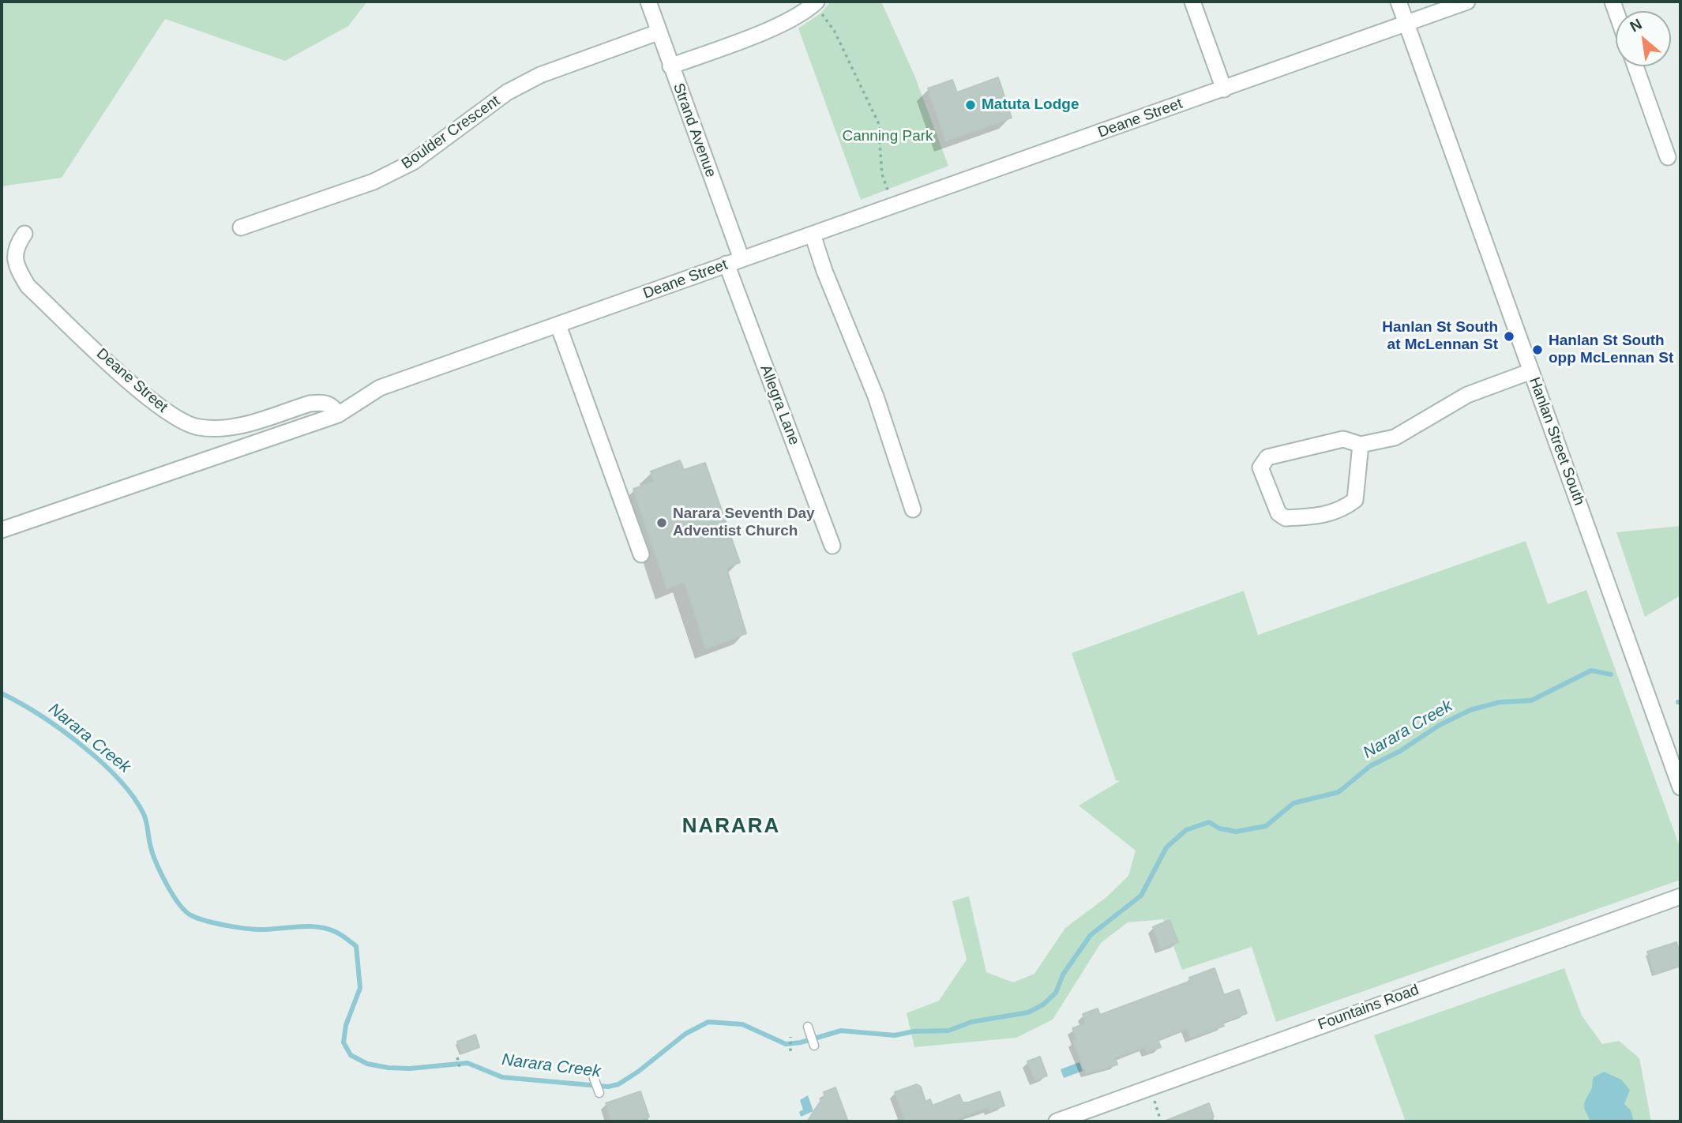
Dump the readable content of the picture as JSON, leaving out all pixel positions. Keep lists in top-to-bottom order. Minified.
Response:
{"streets":{"street":["Deane Street","Strand Avenue","Boulder Crescent","Allegra Lane","Hanlan Street South","Fountains Road"]},"crossings":[["Deane Street","Strand Avenue"],["Deane Street","Allegra Lane"],["Deane Street","Hanlan Street South"],["Strand Avenue","Boulder Crescent"],["Strand Avenue","Allegra Lane"]],"districts":["NARARA"],"water":["Narara Creek"],"parks":["Canning Park"],"places":["Matuta Lodge","Hanlan St South at McLennan St","Hanlan St South opp McLennan St","Narara Seventh Day Adventist Church"],"north":"top left"}
